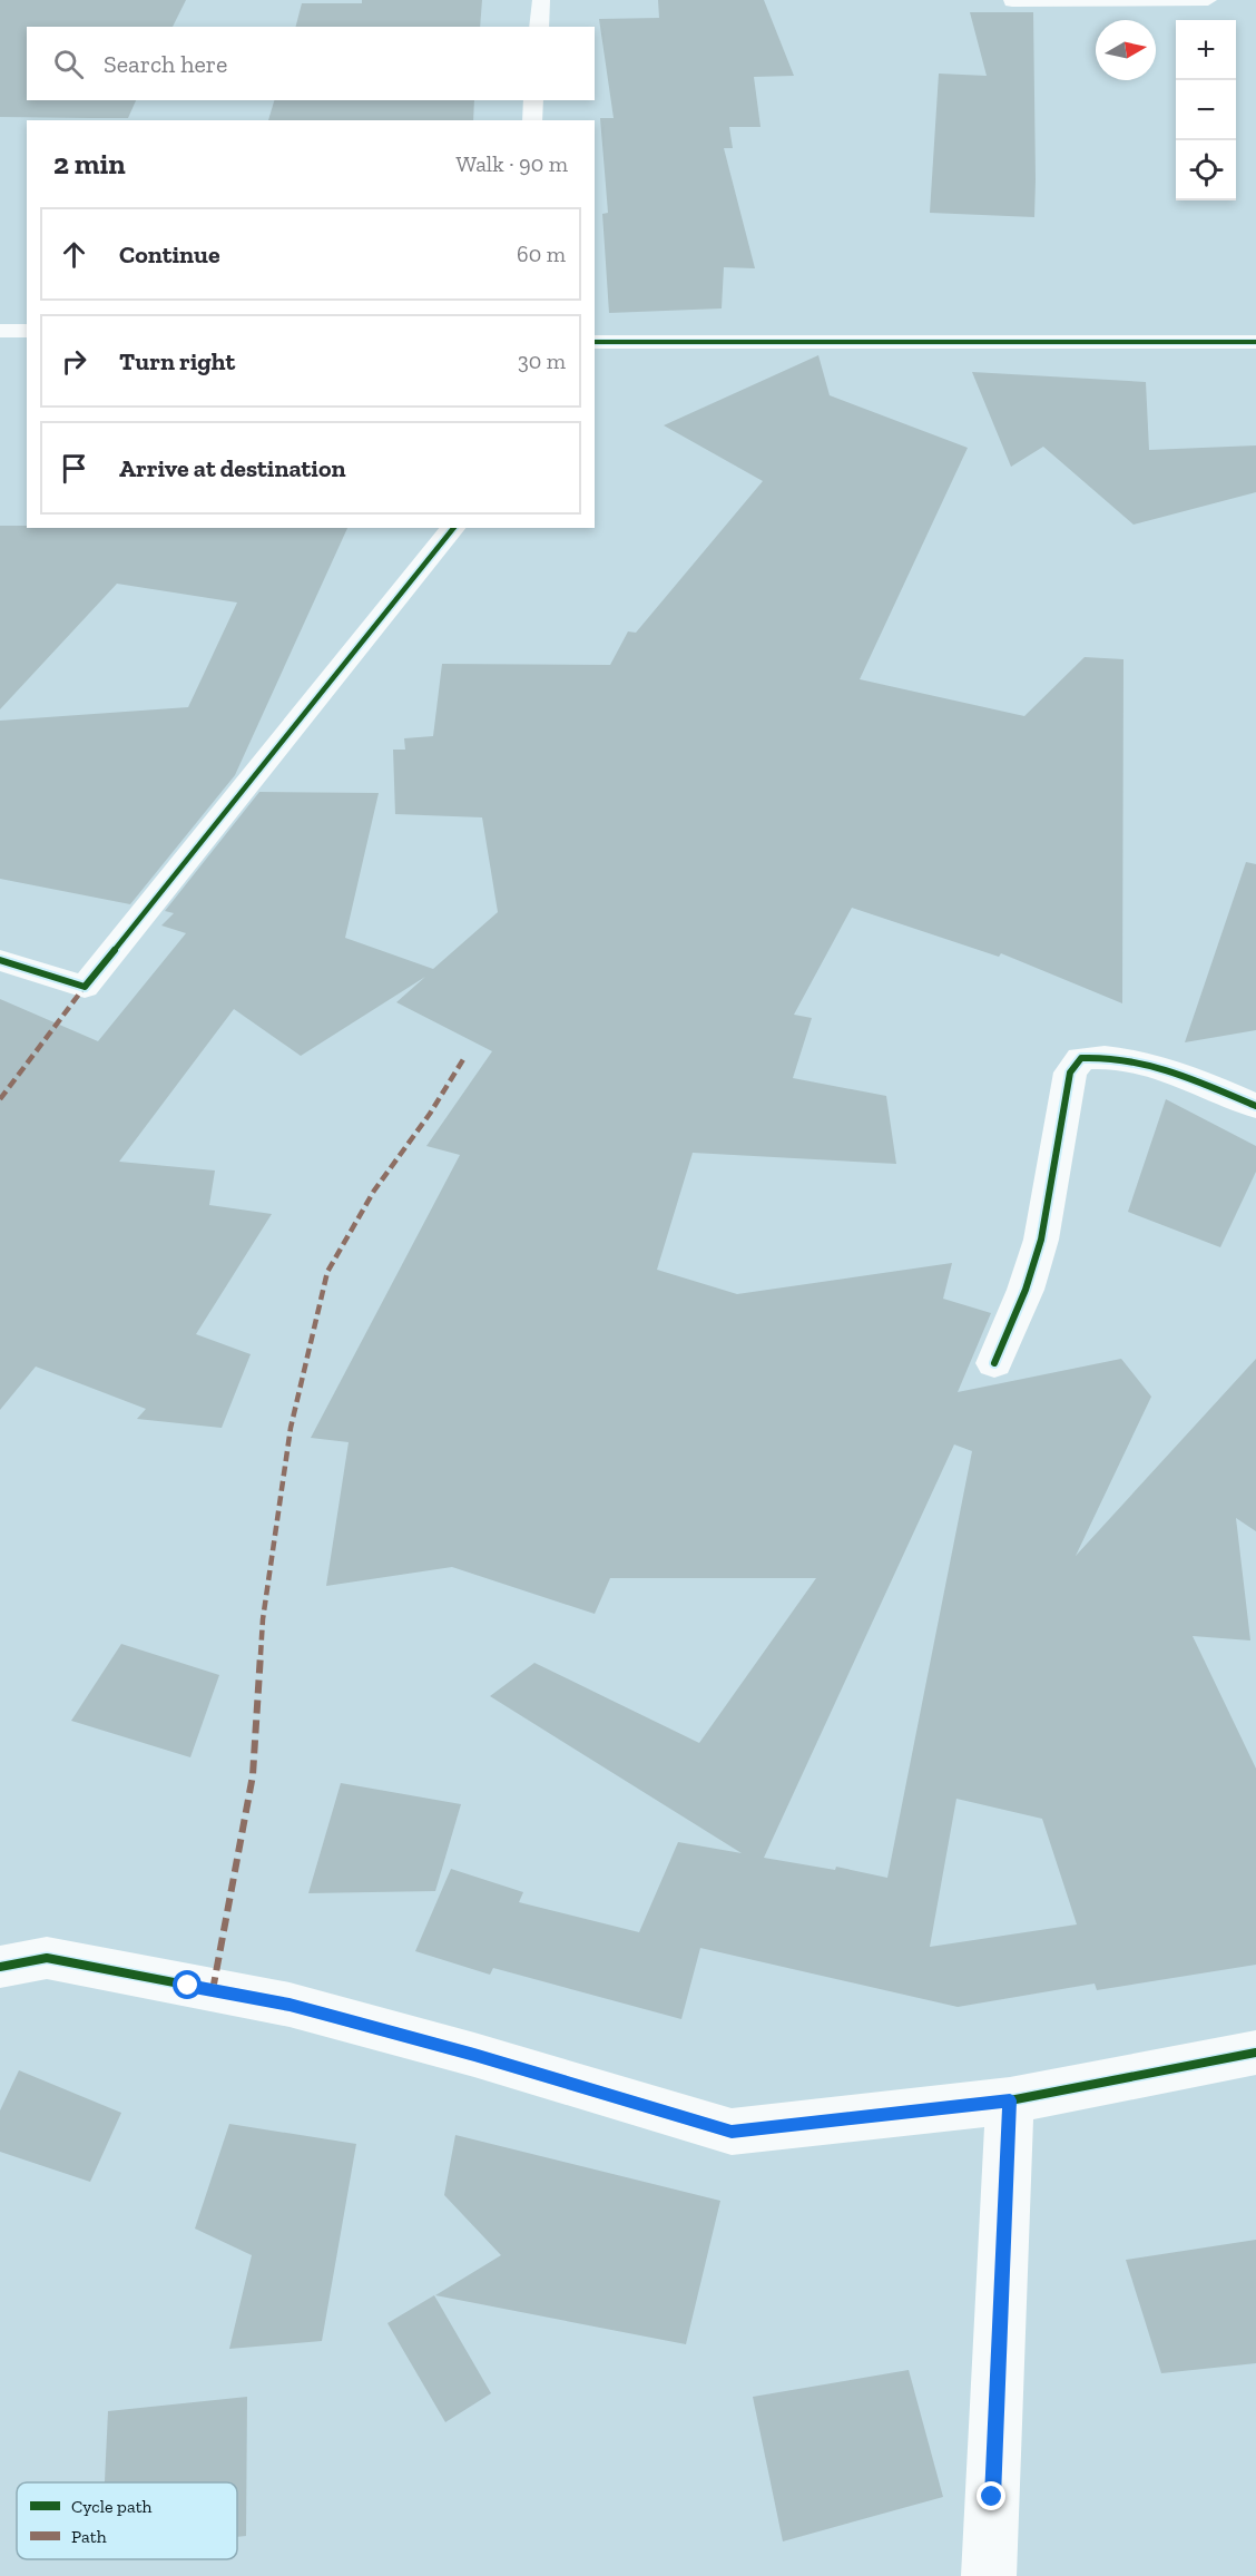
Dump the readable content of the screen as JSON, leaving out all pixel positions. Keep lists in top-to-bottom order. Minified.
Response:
{"legend":["Cycle path","Path"],"north":"right","page":{"map_buttons":["+","−"],"search":"Search here","heading":["2 min","Walk · 90 m"],"list":[["Continue","60 m"],["Turn right","30 m"],"Arrive at destination"]}}
